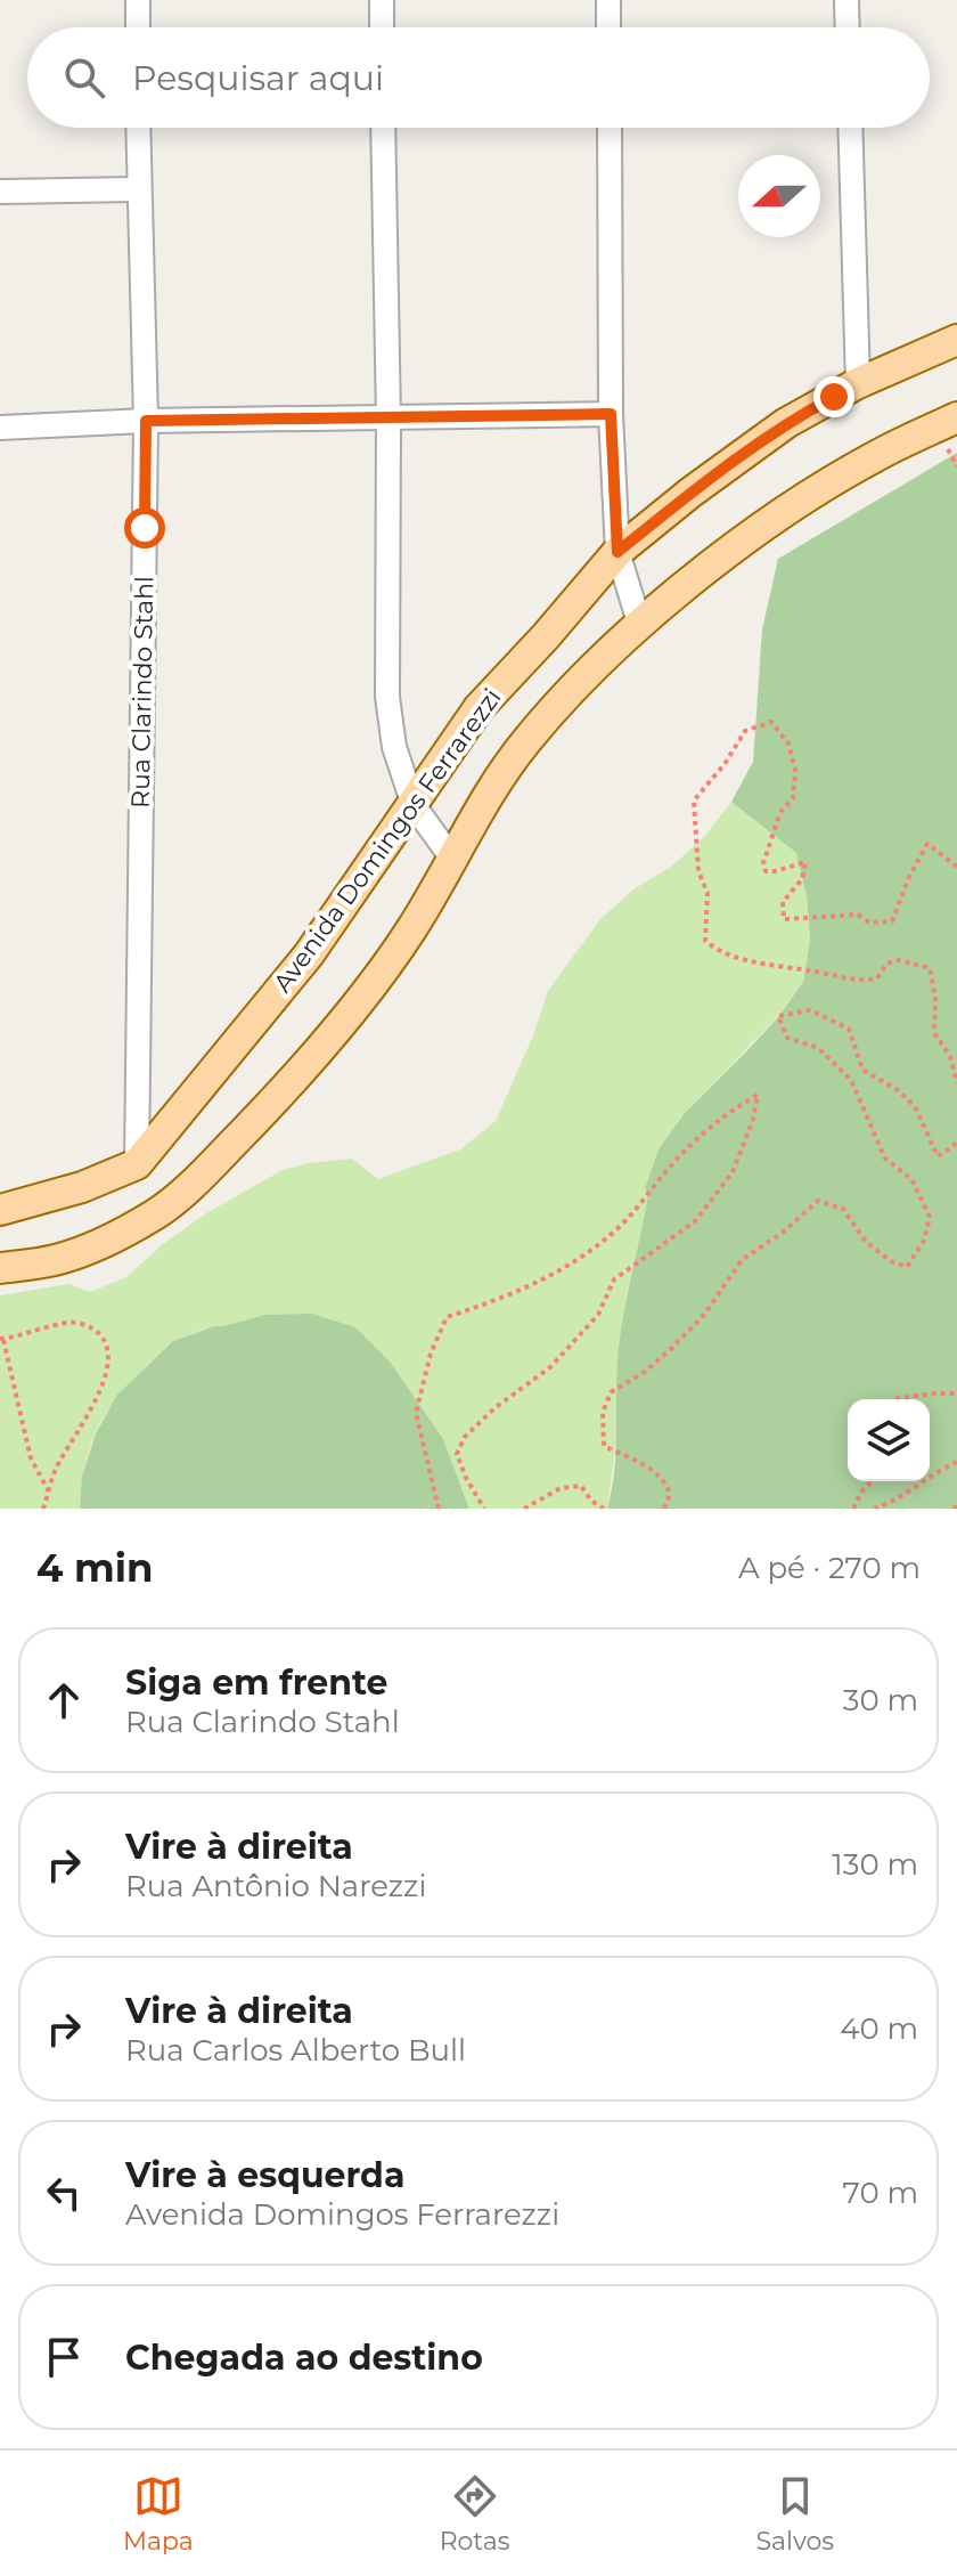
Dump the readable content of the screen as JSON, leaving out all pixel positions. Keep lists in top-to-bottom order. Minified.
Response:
{"streets":{"main road":["Avenida Domingos Ferrarezzi"],"street":["Rua Clarindo Stahl"]},"crossings":[["Rua Clarindo Stahl","Avenida Domingos Ferrarezzi"]],"north":"left","page":{"search":"Pesquisar aqui","heading":["4 min","A pé · 270 m"],"list":[["Siga em frente","Rua Clarindo Stahl","30 m"],["Vire à direita","Rua Antônio Narezzi","130 m"],["Vire à direita","Rua Carlos Alberto Bull","40 m"],["Vire à esquerda","Avenida Domingos Ferrarezzi","70 m"],"Chegada ao destino"],"nav":["Mapa","Rotas","Salvos"]}}
